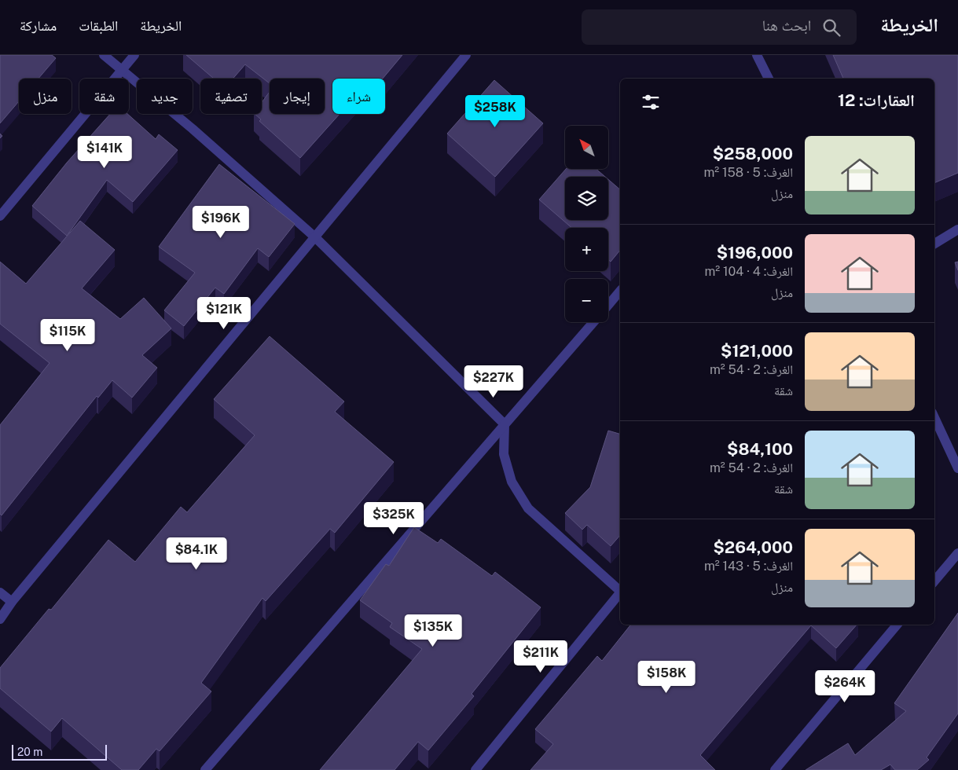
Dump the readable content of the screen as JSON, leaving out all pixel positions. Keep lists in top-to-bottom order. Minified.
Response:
{"scale_bar":"20 m","north":"top left","page":{"header":"الخريطة","search":"ابحث هنا","nav":["الخريطة","الطبقات","مشاركة"],"chip":["شراء","إيجار","تصفية","جديد","شقة","منزل"],"heading":"العقارات: 12","price":["$258K","$141K","$196K","$121K","$115K","$227K","$325K","$84.1K","$135K","$211K","$158K","$264K"],"map_buttons":["+","−"],"list":[{"name":"$258,000","note":"الغرف: 5 · 158 m² · منزل"},{"name":"$196,000","note":"الغرف: 4 · 104 m² · منزل"},{"name":"$121,000","note":"الغرف: 2 · 54 m² · شقة"},{"name":"$84,100","note":"الغرف: 2 · 54 m² · شقة"},{"name":"$264,000","note":"الغرف: 5 · 143 m² · منزل"}],"scale":"20 m"}}
